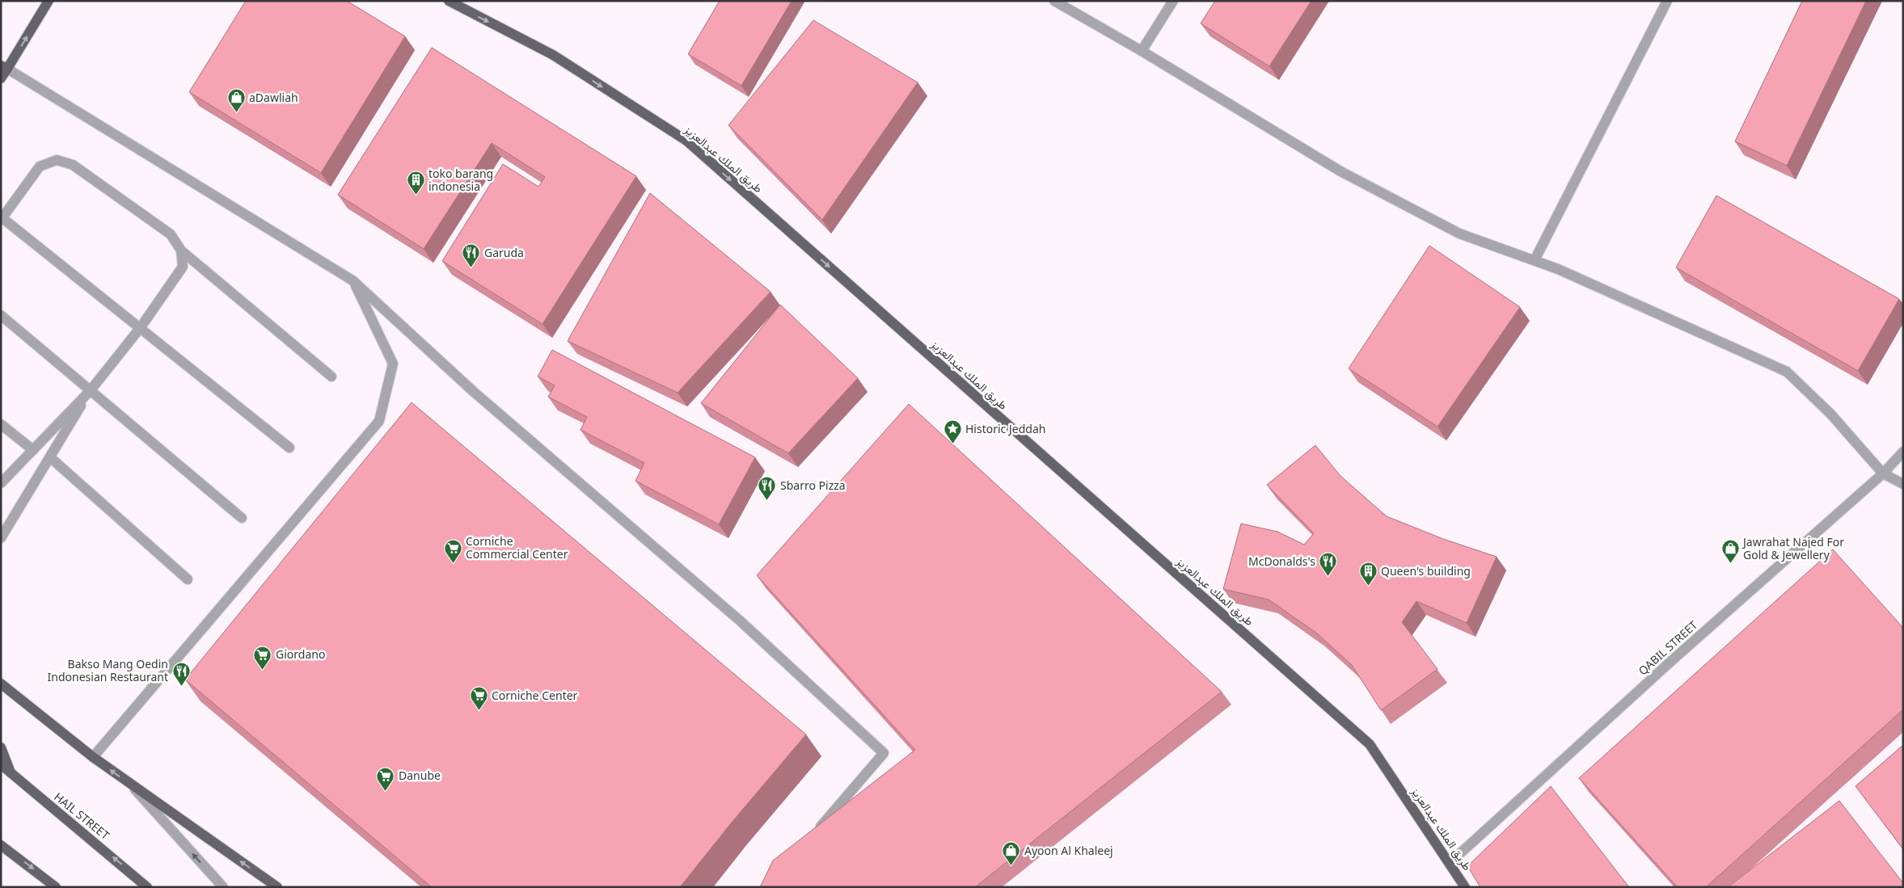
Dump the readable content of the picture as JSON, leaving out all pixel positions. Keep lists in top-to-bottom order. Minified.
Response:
{"streets":{"main road":["طريق الملك عبدالعزيز","HAIL STREET"],"street":["QABIL STREET"]},"crossings":[["طريق الملك عبدالعزيز","QABIL STREET"]],"one_way":["طريق الملك عبدالعزيز"],"places":{"shop":["aDawliah","Jawrahat Najed For Gold & Jewellery","Ayoon Al Khaleej"],"building":["toko barang indonesia","Queen's building"],"restaurant":["Garuda","Sbarro Pizza","McDonalds's","Bakso Mang Oedin Indonesian Restaurant"],"place":["Historic Jeddah"],"supermarket":["Corniche Commercial Center","Giordano","Corniche Center","Danube"]}}
